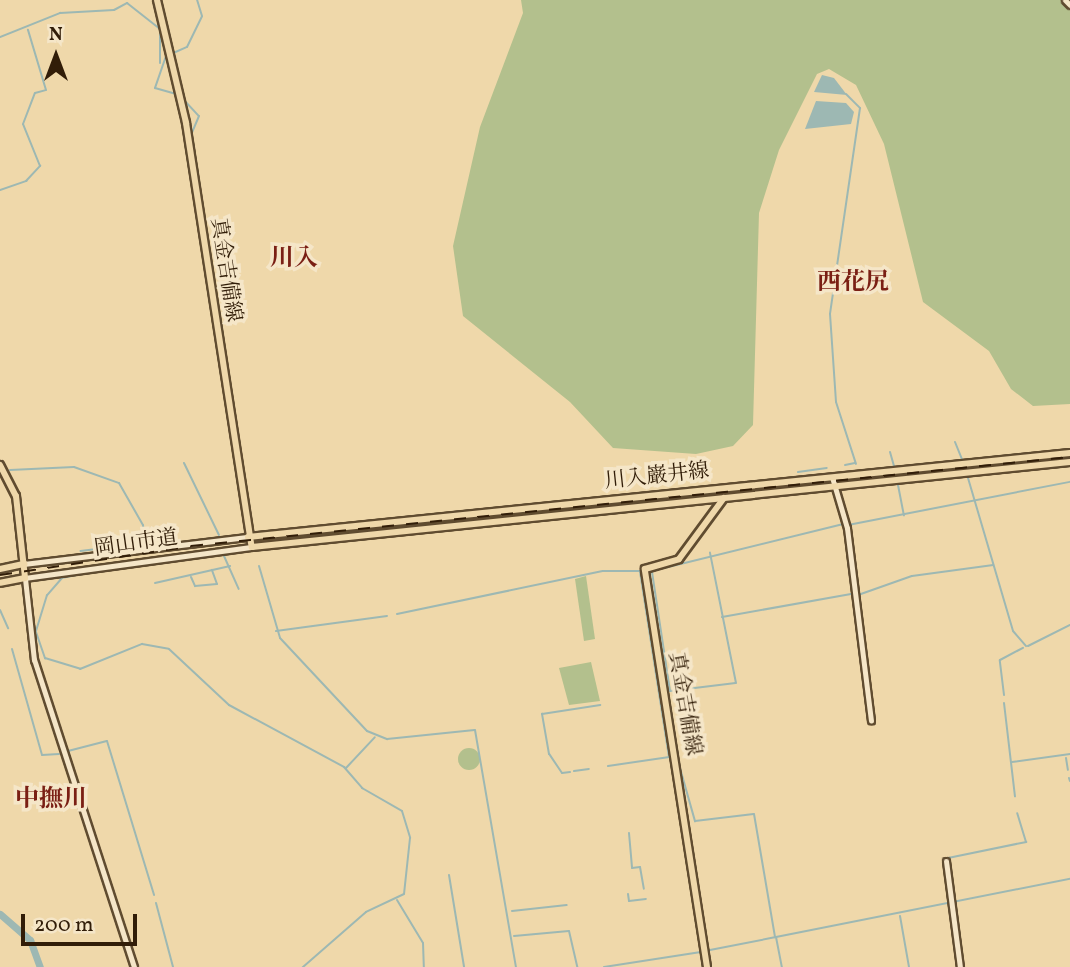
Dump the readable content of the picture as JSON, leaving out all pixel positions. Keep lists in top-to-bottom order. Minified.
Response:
{"streets":{"main road":["真金吉備線","川入巌井線"],"street":["岡山市道"]},"crossings":[["真金吉備線","川入巌井線"],["真金吉備線","岡山市道"],["川入巌井線","岡山市道"]],"districts":["川入","西花尻","中撫川"],"scale_bar":"200 m","north":"top"}
